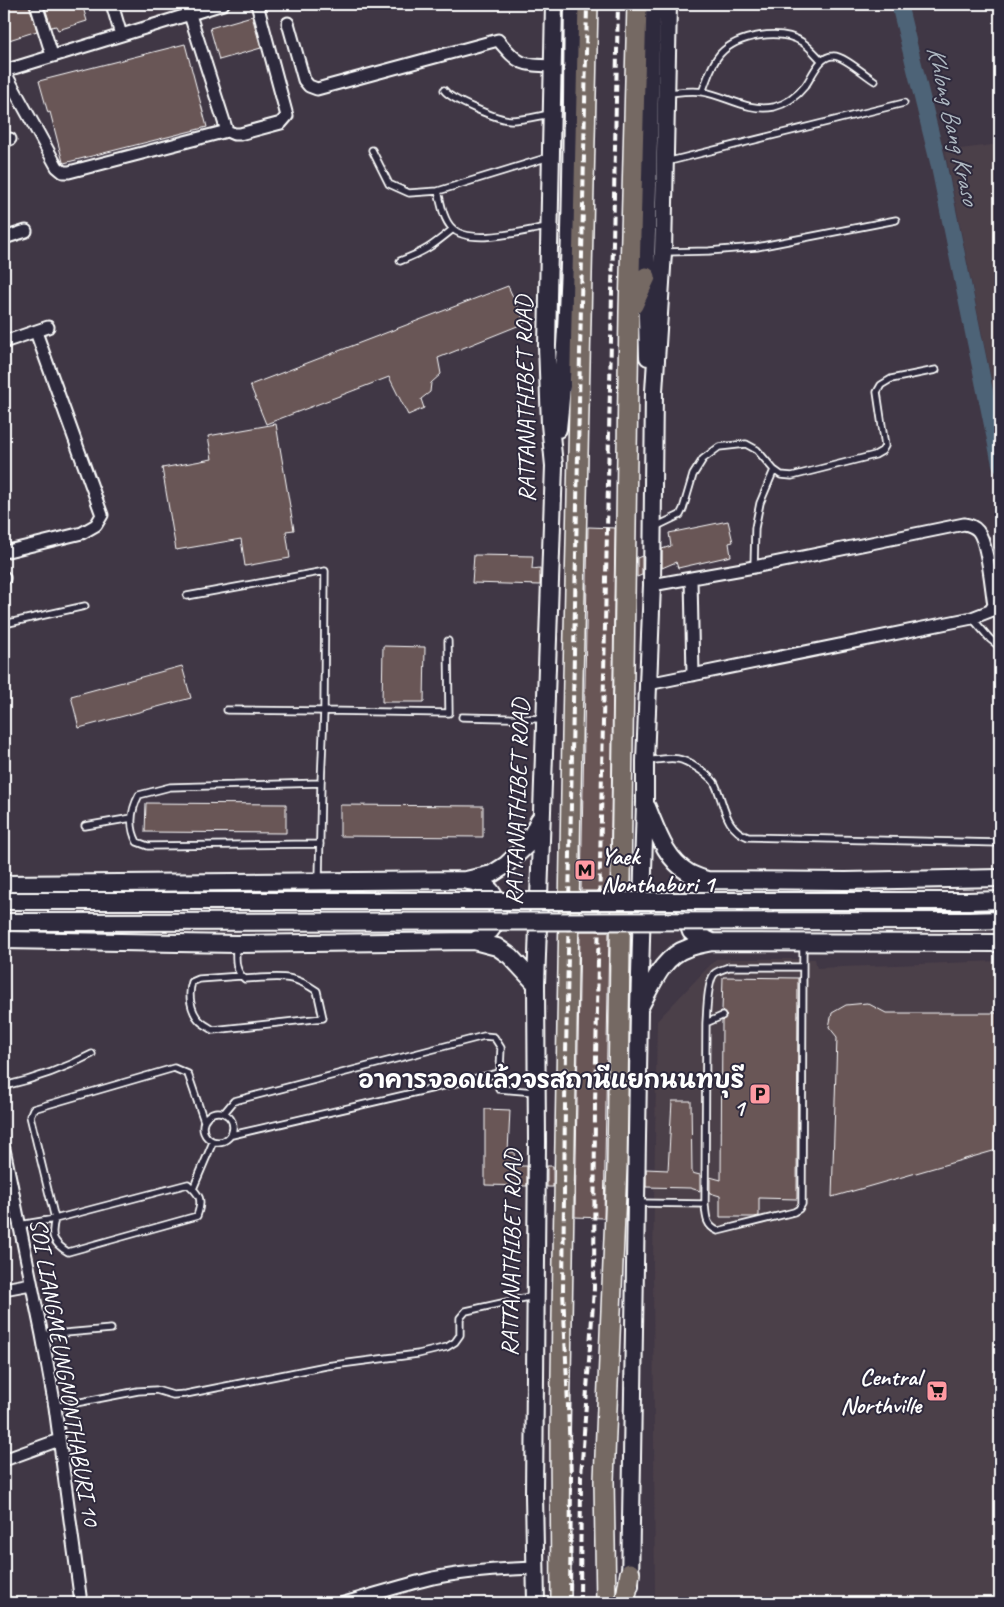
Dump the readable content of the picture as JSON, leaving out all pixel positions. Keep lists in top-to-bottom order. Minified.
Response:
{"streets":{"main road":["RATTANATHIBET ROAD"],"street":["SOI LIANGMEUNGNONTHABURI 10"]},"water":["Khlong Bang Kraso"],"places":{"metro station":["Yaek Nonthaburi 1"],"parking":["อาคารจอดแล้วจรสถานีแยกนนทบุรี 1"],"supermarket":["Central Northville"]}}
